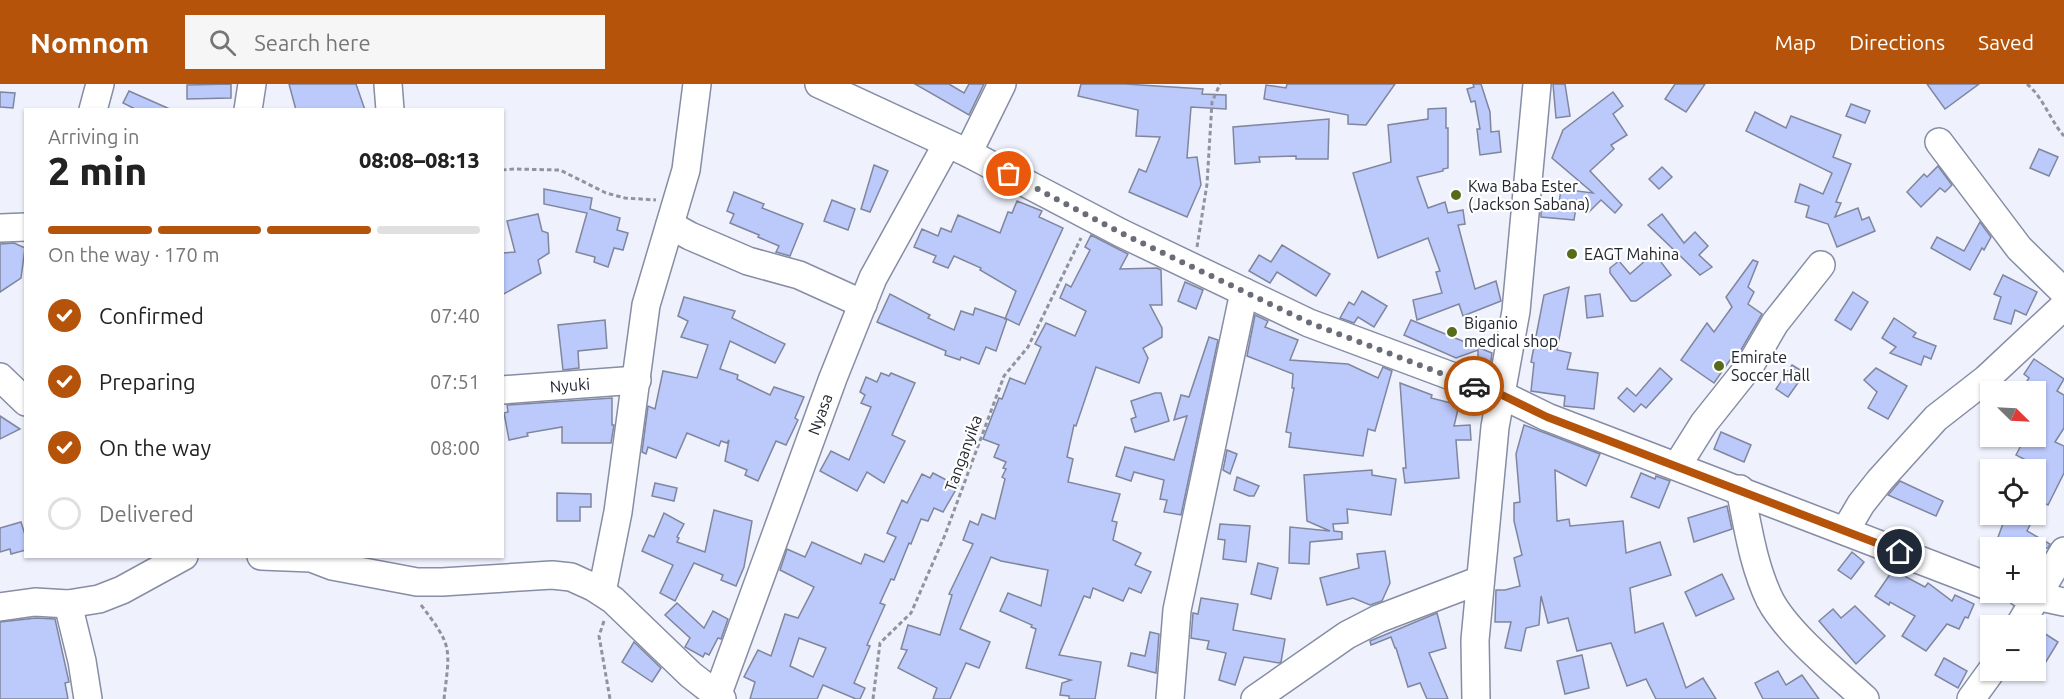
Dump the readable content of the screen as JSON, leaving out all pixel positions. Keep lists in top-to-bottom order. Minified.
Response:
{"streets":{"street":["Nyuki","Nyasa"],"path":["Tanganyika"]},"places":["Kwa Baba Ester (Jackson Sabana)","EAGT Mahina","Biganio medical shop","Emirate Soccer Hall"],"north":"bottom right","page":{"header":"Nomnom","search":"Search here","nav":["Map","Directions","Saved"],"heading":["2 min","Arriving in","08:08–08:13"],"bar":"On the way · 170 m","list":[["Confirmed","07:40"],["Preparing","07:51"],["On the way","08:00"],"Delivered"],"map_buttons":["+","−"]}}
